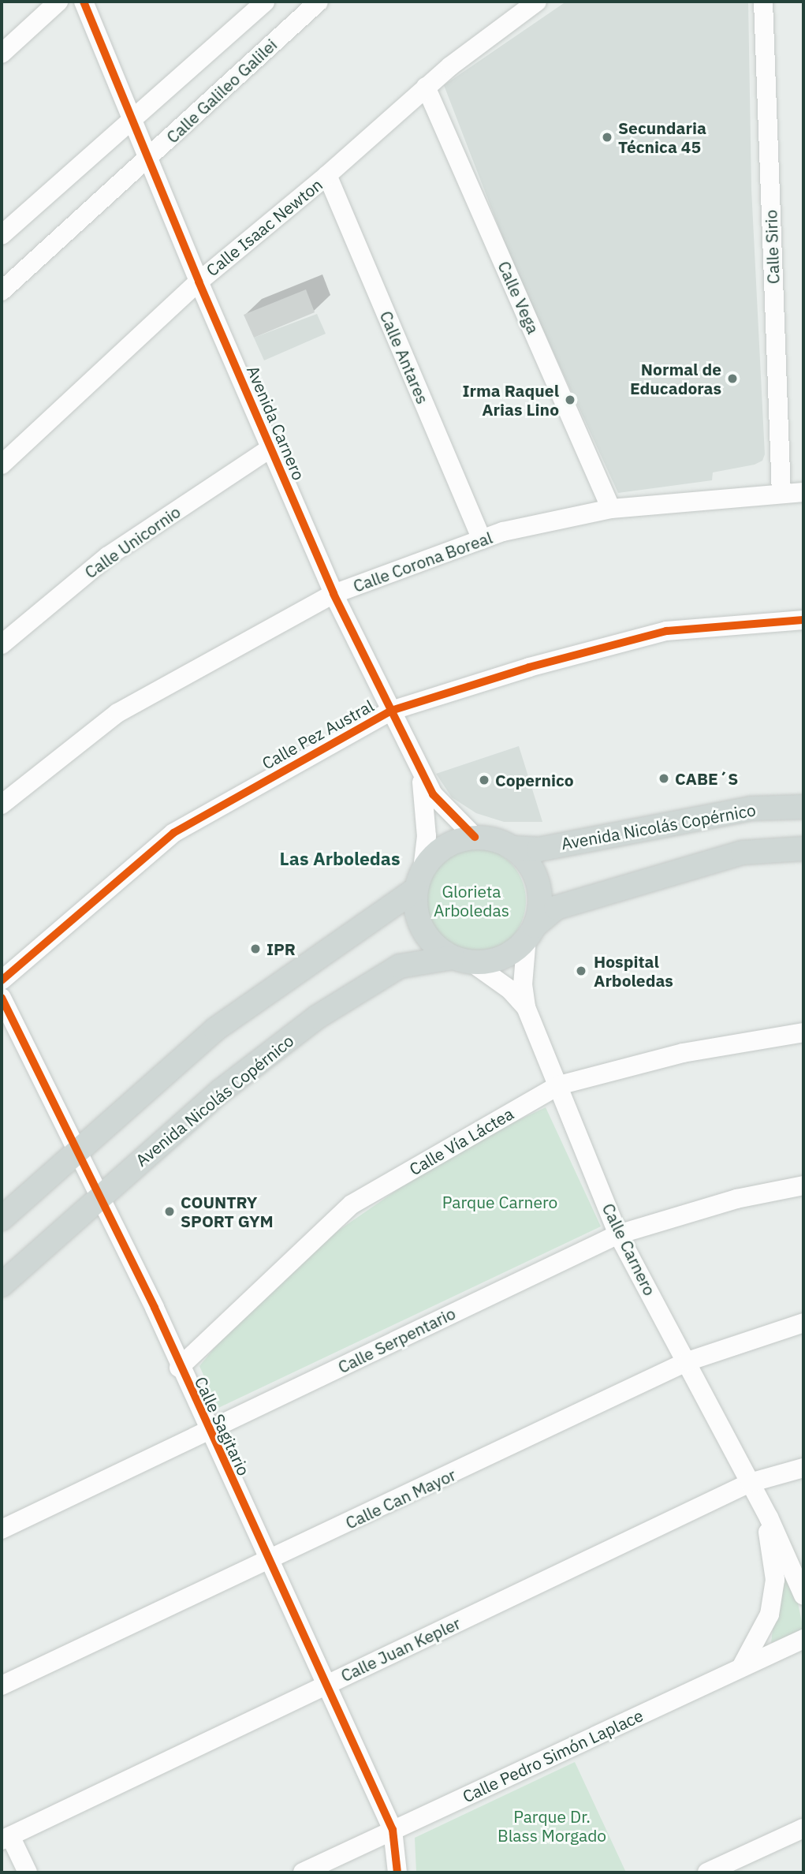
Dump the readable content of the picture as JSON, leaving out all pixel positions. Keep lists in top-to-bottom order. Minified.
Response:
{"streets":{"main road":["Avenida Nicolás Copérnico"],"street":["Calle Galileo Galilei","Calle Isaac Newton","Calle Sirio","Calle Vega","Calle Antares","Avenida Carnero","Calle Unicornio","Calle Corona Boreal","Calle Pez Austral","Calle Vía Láctea","Calle Carnero","Calle Serpentario","Calle Sagitario","Calle Can Mayor","Calle Juan Kepler","Calle Pedro Simón Laplace"]},"crossings":[["Calle Galileo Galilei","Avenida Carnero"],["Calle Isaac Newton","Calle Vega"],["Calle Isaac Newton","Calle Antares"],["Calle Isaac Newton","Avenida Carnero"],["Calle Sirio","Calle Corona Boreal"],["Calle Vega","Calle Corona Boreal"],["Calle Antares","Calle Corona Boreal"],["Avenida Carnero","Calle Unicornio"],["Avenida Carnero","Calle Corona Boreal"],["Avenida Carnero","Calle Pez Austral"],["Avenida Carnero","Avenida Nicolás Copérnico"],["Avenida Carnero","Calle Carnero"],["Avenida Nicolás Copérnico","Calle Carnero"],["Avenida Nicolás Copérnico","Calle Sagitario"],["Calle Vía Láctea","Calle Carnero"],["Calle Vía Láctea","Calle Sagitario"],["Calle Carnero","Calle Serpentario"],["Calle Carnero","Calle Can Mayor"],["Calle Carnero","Calle Juan Kepler"],["Calle Carnero","Calle Pedro Simón Laplace"],["Calle Serpentario","Calle Sagitario"],["Calle Sagitario","Calle Can Mayor"],["Calle Sagitario","Calle Juan Kepler"],["Calle Sagitario","Calle Pedro Simón Laplace"]],"districts":["Las Arboledas"],"parks":["Glorieta Arboledas","Parque Carnero","Parque Dr. Blass Morgado"],"places":["Secundaria Técnica 45","Normal de Educadoras","Irma Raquel Arias Lino","CABE´S","Copernico","IPR","Hospital Arboledas","COUNTRY SPORT GYM"]}
